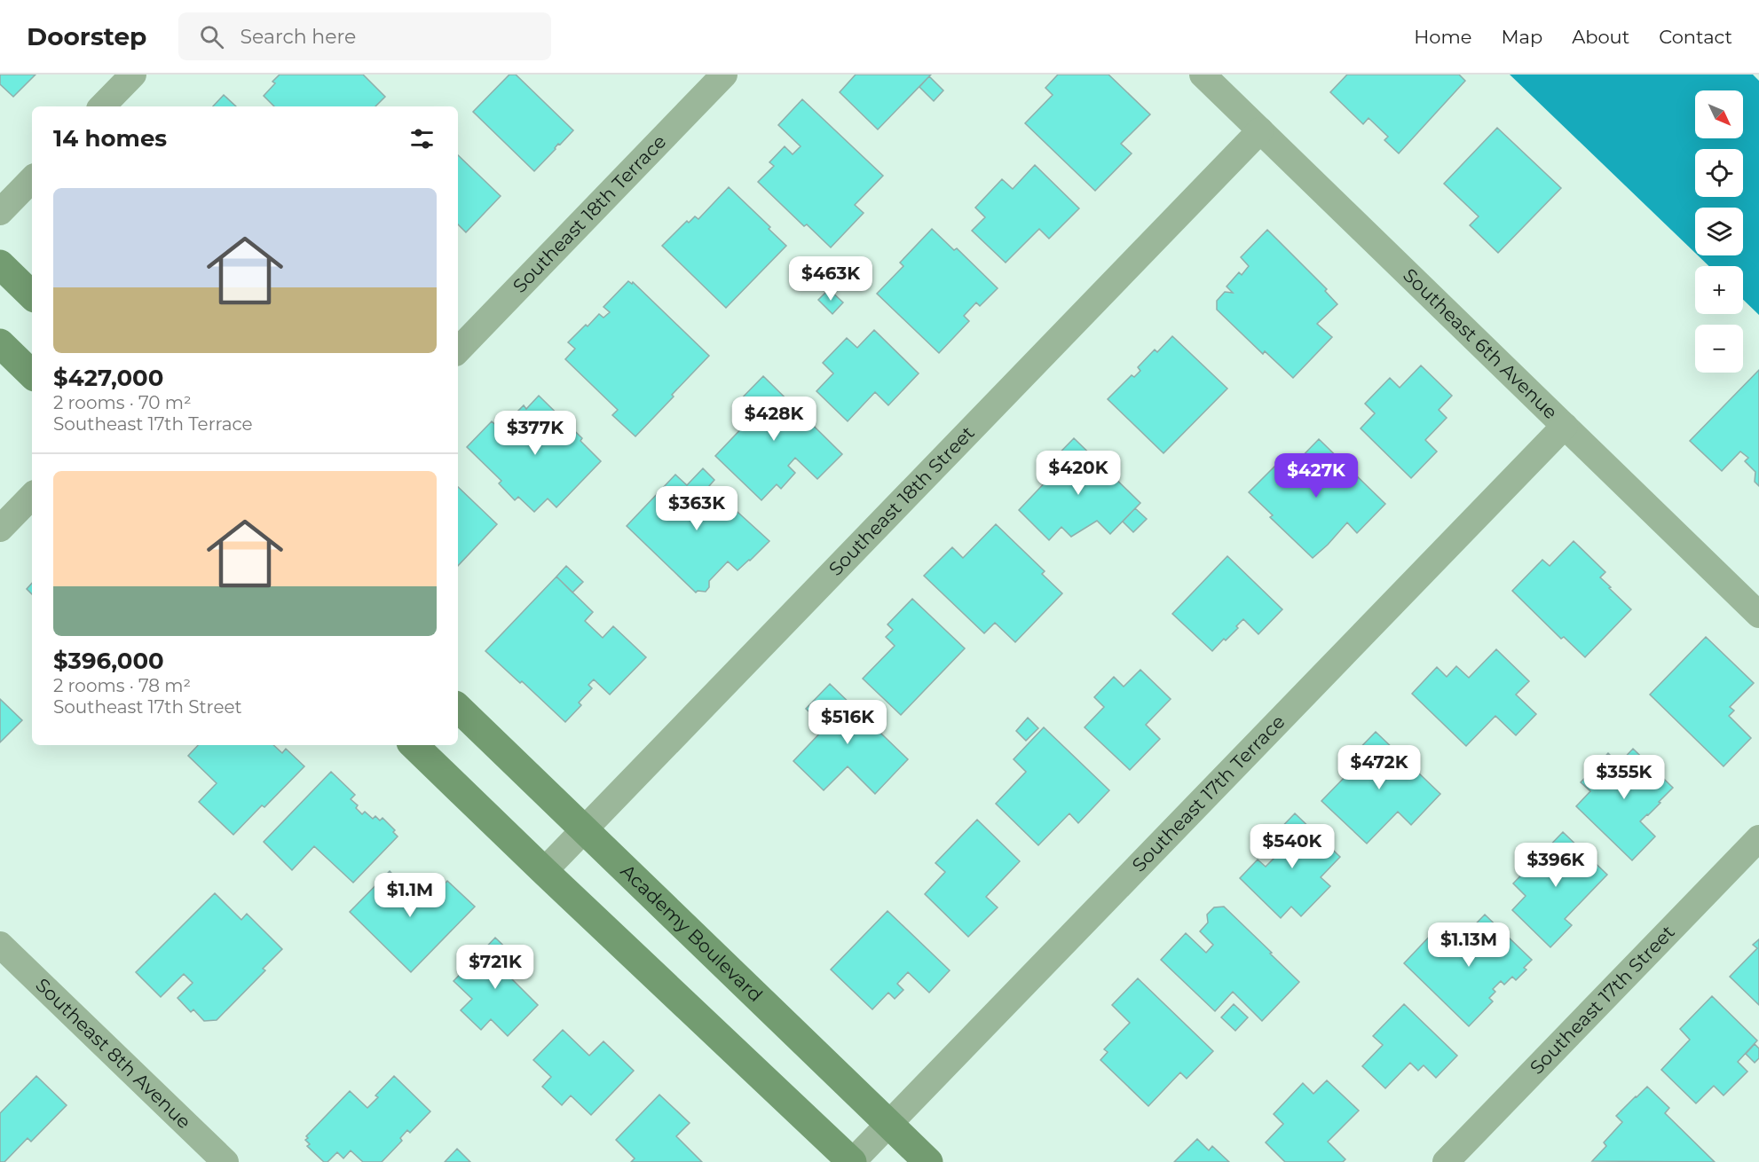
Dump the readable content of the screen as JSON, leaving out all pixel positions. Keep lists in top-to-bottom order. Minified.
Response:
{"streets":{"street":["Southeast 18th Terrace","Southeast 6th Avenue","Southeast 18th Street","Southeast 17th Terrace","Academy Boulevard","Southeast 17th Street","Southeast 8th Avenue"]},"crossings":[["Southeast 6th Avenue","Southeast 18th Street"],["Southeast 6th Avenue","Southeast 17th Terrace"],["Southeast 18th Street","Academy Boulevard"],["Southeast 17th Terrace","Academy Boulevard"]],"north":"bottom right","page":{"header":"Doorstep","search":"Search here","nav":["Home","Map","About","Contact"],"map_buttons":["+","−"],"heading":"14 homes","list":[{"name":"$427,000","note":"2 rooms · 70 m² · Southeast 17th Terrace"},{"name":"$396,000","note":"2 rooms · 78 m² · Southeast 17th Street"}],"price":["$463K","$428K","$377K","$420K","$427K","$363K","$516K","$472K","$355K","$540K","$396K","$1.1M","$1.13M","$721K"]}}
